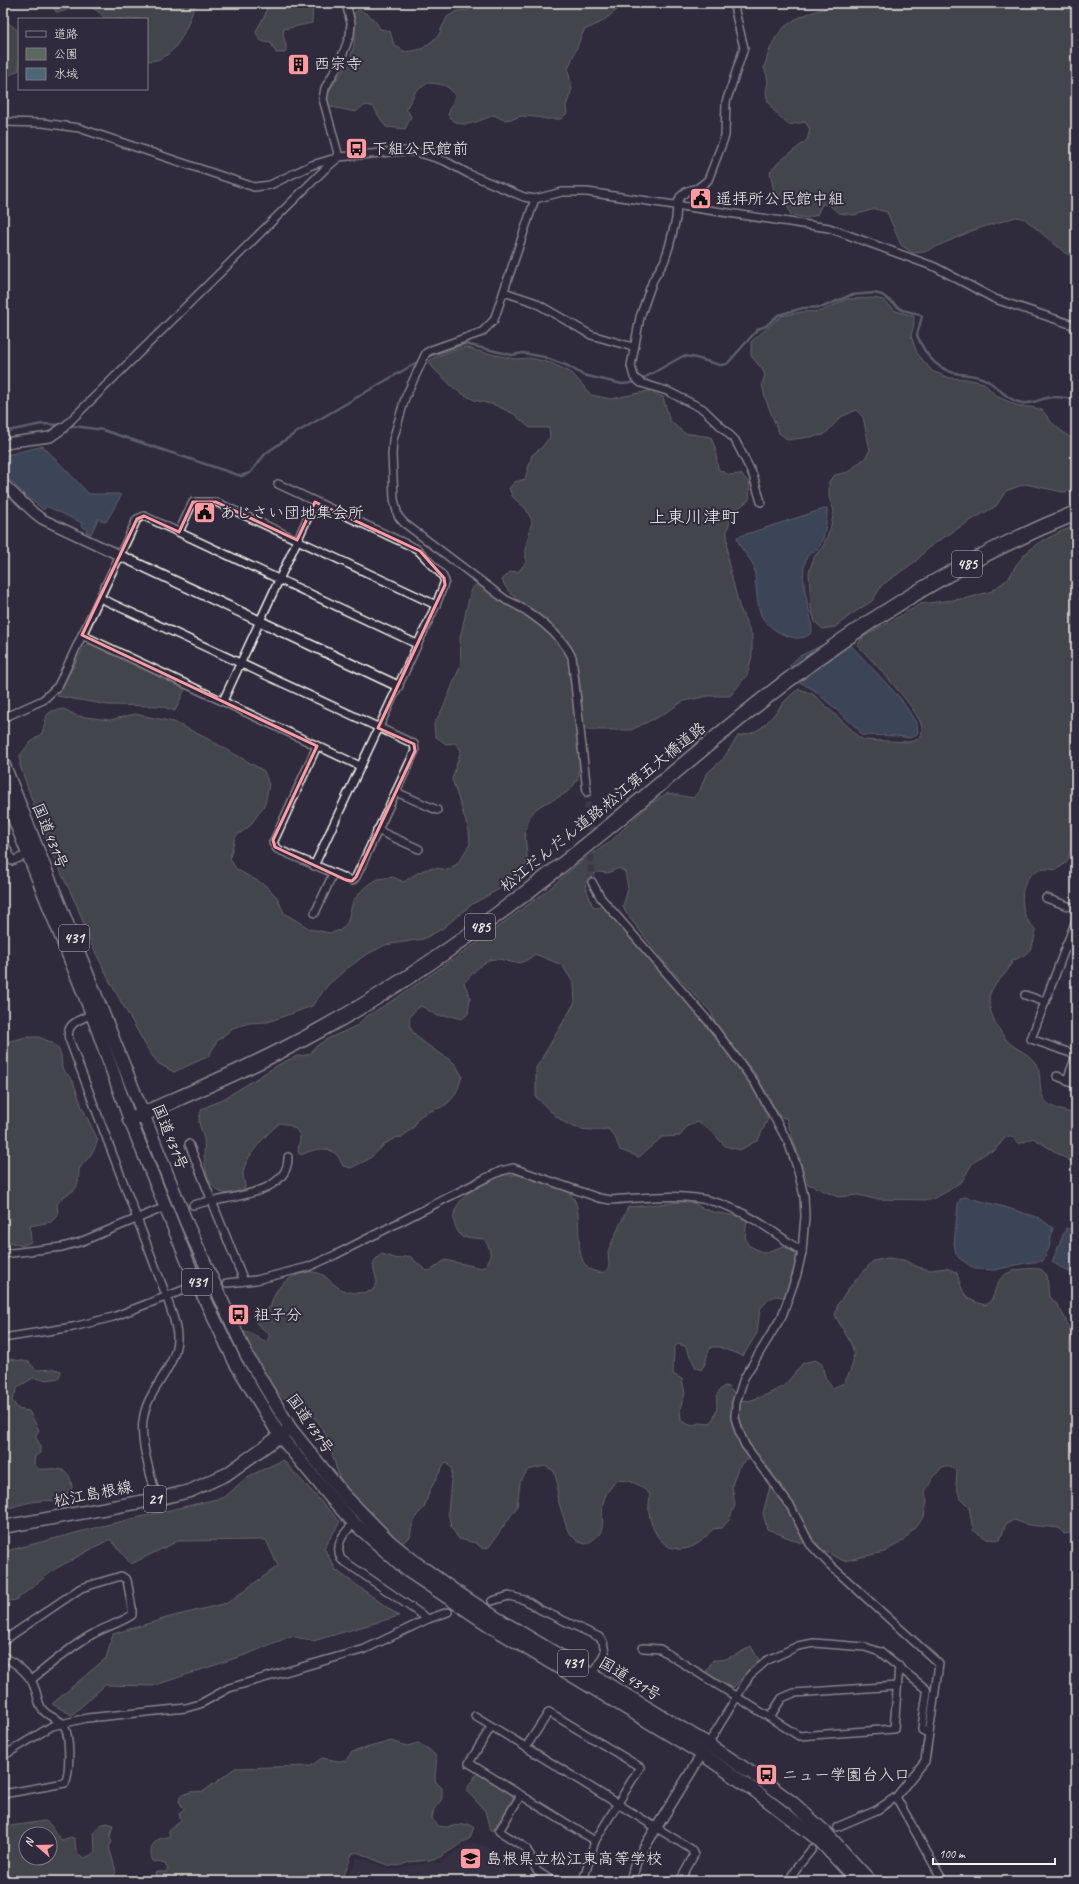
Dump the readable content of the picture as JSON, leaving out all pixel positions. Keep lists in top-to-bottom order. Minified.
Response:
{"streets":{"highway":["485","松江だんだん道路;松江第五大橋道路"],"main road":["国道431号","431","松江島根線","21"]},"crossings":[["松江だんだん道路;松江第五大橋道路","国道431号"],["国道431号","松江島根線"]],"districts":["上東川津町"],"places":{"building":["西宗寺"],"bus stop":["下組公民館前","祖子分","ニュー学園台入口"],"public building":["遥拝所公民館中組","あじさい団地集会所"],"school or university":["島根県立松江東高等学校"]},"legend":["道路","公園","水域"],"scale_bar":"100 m","north":"left"}
